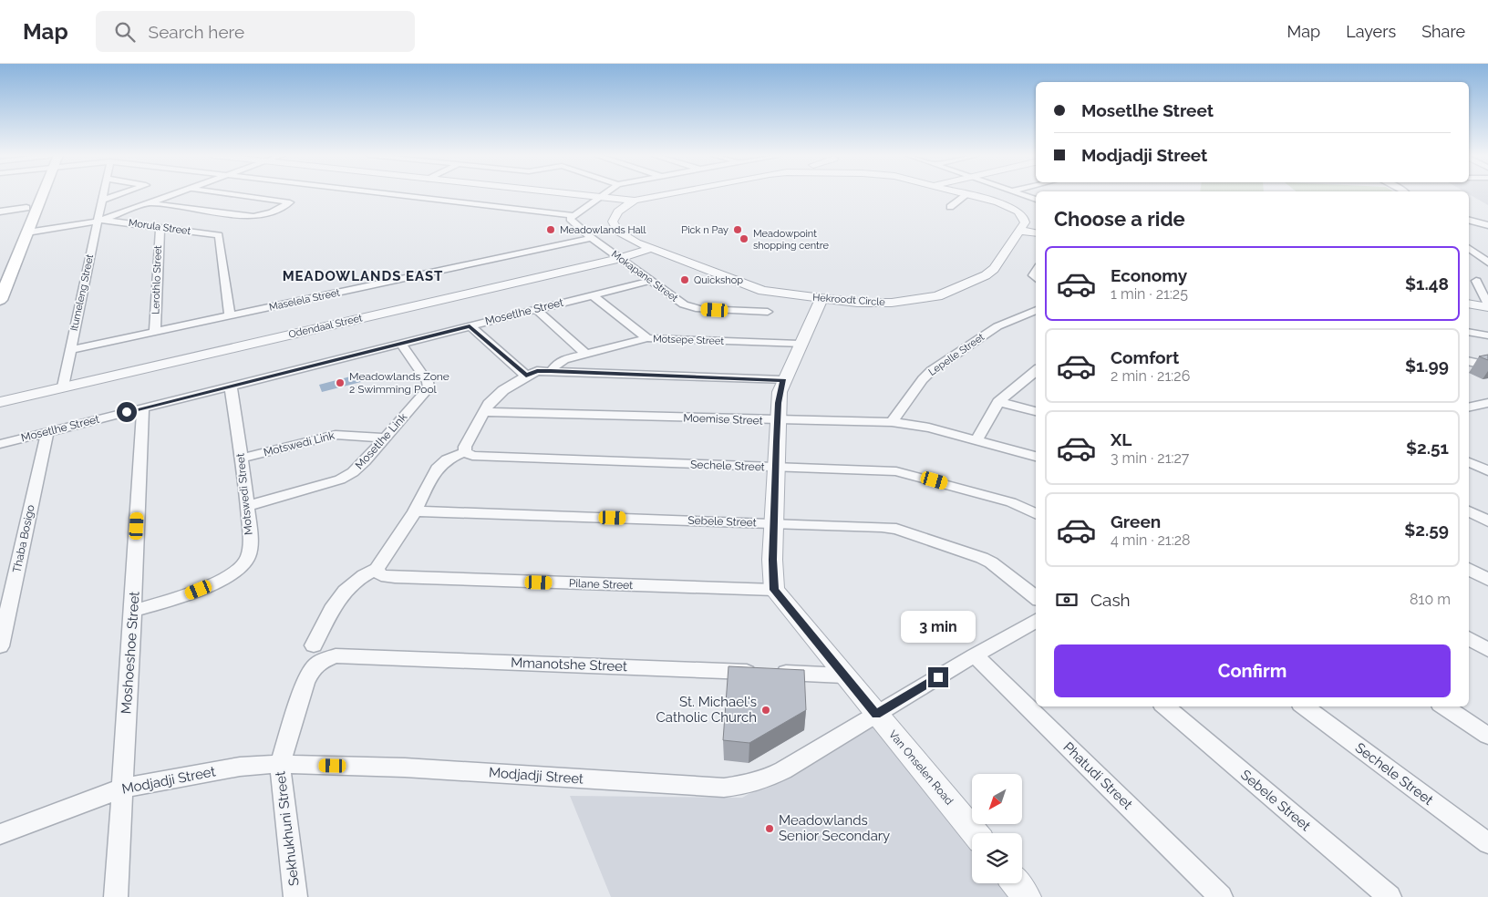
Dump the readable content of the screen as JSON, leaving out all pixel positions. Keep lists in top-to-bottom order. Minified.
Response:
{"streets":{"street":["Morula Street","Mokapane Street","Lerothlo Street","Itumeleng Street","Maselela Street","Hekroodt Circle","Mosetlhe Street","Odendaal Street","Motsepe Street","Lepelle Street","Moemise Street","Mosetlhe Link","Motswedi Link","Sechele Street","Motswedi Street","Sebele Street","Thaba Bosigo","Pilane Street","Moshoeshoe Street","Mmanotshe Street","Van Onselen Road","Modjadji Street","Phatudi Street","Sekhukhuni Street"]},"crossings":[["Morula Street","Lerothlo Street"],["Morula Street","Itumeleng Street"],["Morula Street","Maselela Street"],["Mokapane Street","Maselela Street"],["Mokapane Street","Mosetlhe Street"],["Mokapane Street","Odendaal Street"],["Lerothlo Street","Maselela Street"],["Itumeleng Street","Maselela Street"],["Itumeleng Street","Odendaal Street"],["Hekroodt Circle","Odendaal Street"],["Mosetlhe Street","Motsepe Street"],["Mosetlhe Street","Mosetlhe Link"],["Mosetlhe Street","Motswedi Street"],["Mosetlhe Street","Thaba Bosigo"],["Mosetlhe Street","Moshoeshoe Street"],["Lepelle Street","Moemise Street"],["Mosetlhe Link","Motswedi Link"],["Mosetlhe Link","Motswedi Street"],["Motswedi Link","Motswedi Street"],["Motswedi Street","Moshoeshoe Street"],["Pilane Street","Van Onselen Road"],["Moshoeshoe Street","Modjadji Street"],["Mmanotshe Street","Van Onselen Road"],["Mmanotshe Street","Sekhukhuni Street"],["Van Onselen Road","Modjadji Street"],["Modjadji Street","Phatudi Street"],["Modjadji Street","Sekhukhuni Street"]],"districts":["MEADOWLANDS EAST"],"places":["Meadowlands Hall","Pick n Pay","Meadowpoint shopping centre","Quickshop","Meadowlands Zone 2 Swimming Pool","St. Michael's Catholic Church","Meadowlands Senior Secondary"],"north":"bottom left","page":{"header":"Map","search":"Search here","nav":["Map","Layers","Share"],"banner":["Mosetlhe Street","Modjadji Street"],"heading":"Choose a ride","list":[{"name":"Economy","note":"1 min · 21:25","value":"$1.48"},{"name":"Comfort","note":"2 min · 21:26","value":"$1.99"},{"name":"XL","note":"3 min · 21:27","value":"$2.51"},{"name":"Green","note":"4 min · 21:28","value":"$2.59"}],"pay":["Cash","810 m"],"bubble":"3 min","buttons":"Confirm"}}
